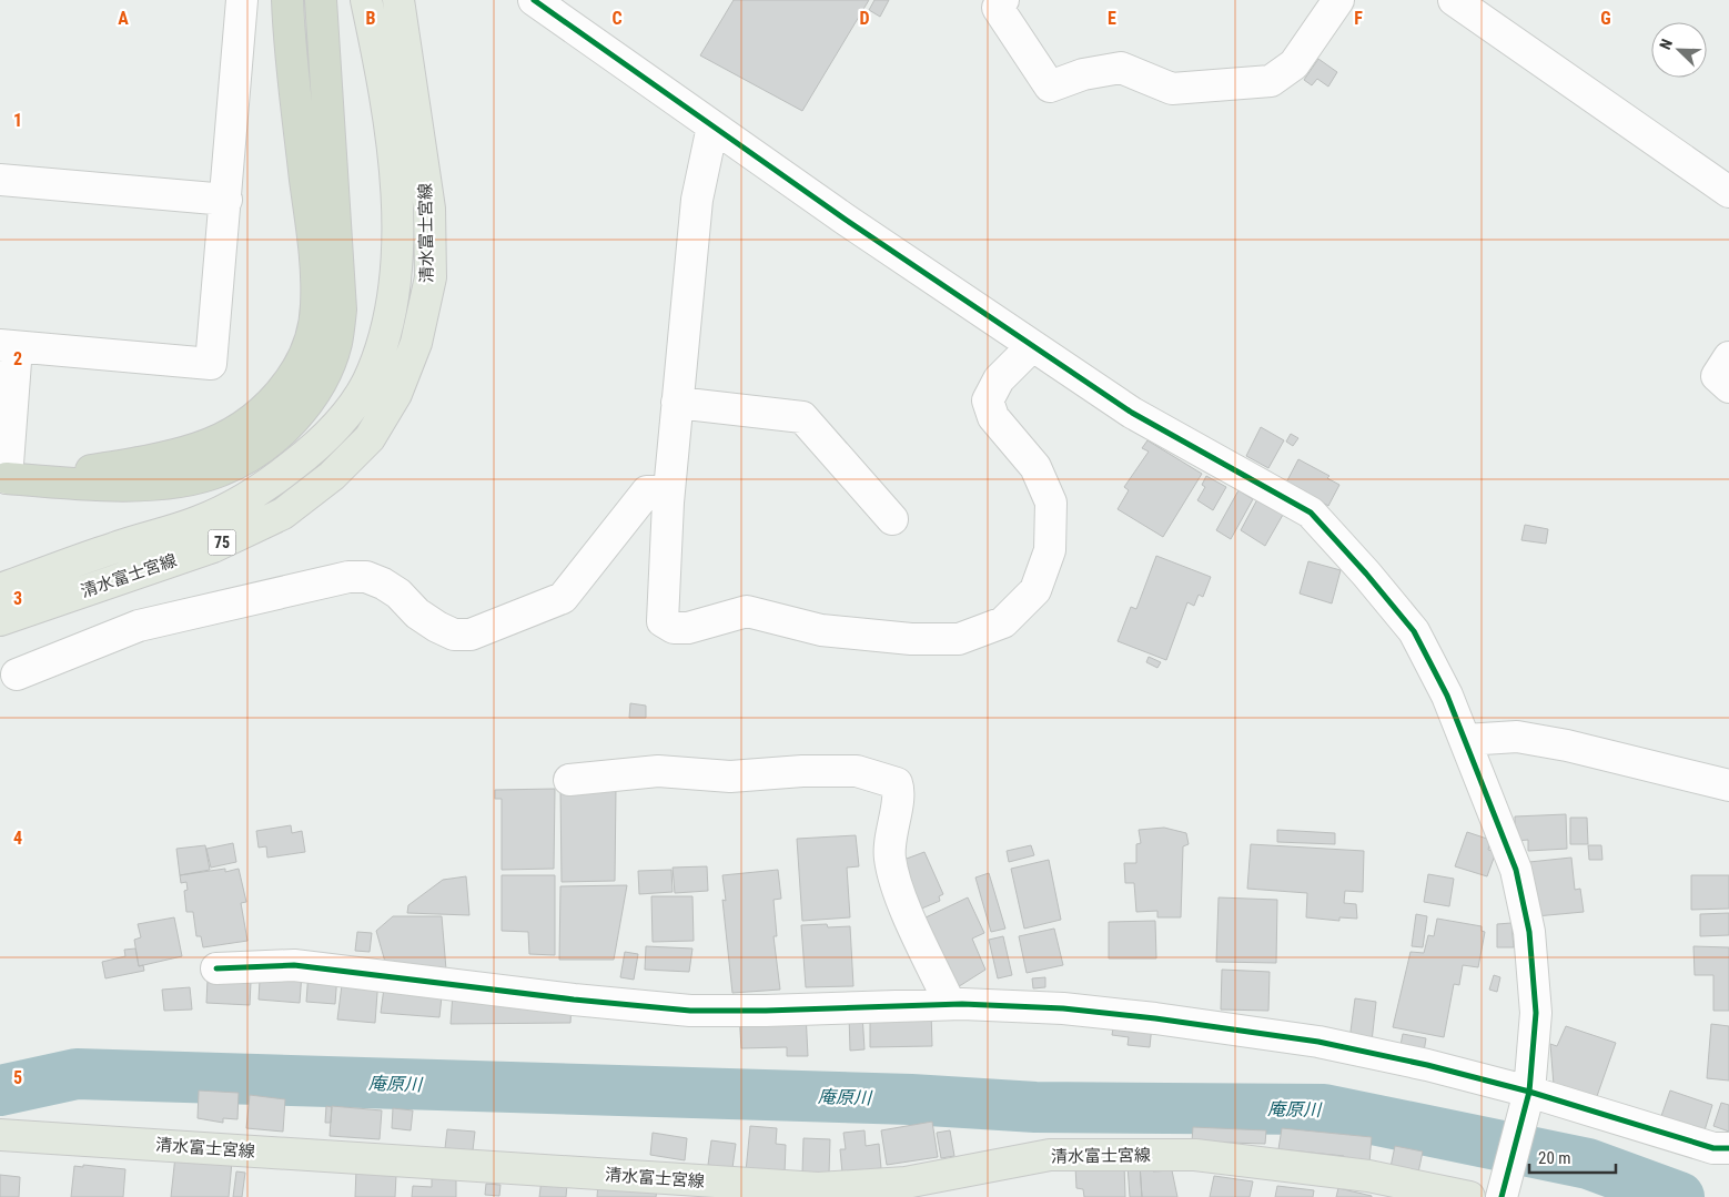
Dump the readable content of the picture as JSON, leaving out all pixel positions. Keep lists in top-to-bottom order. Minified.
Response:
{"streets":{"main road":["清水富士宮線","75"]},"water":["庵原川"],"scale_bar":"20 m","north":"top left","grid":{"columns":["A","B","C","D","E","F","G"],"rows":["1","2","3","4","5"]}}
